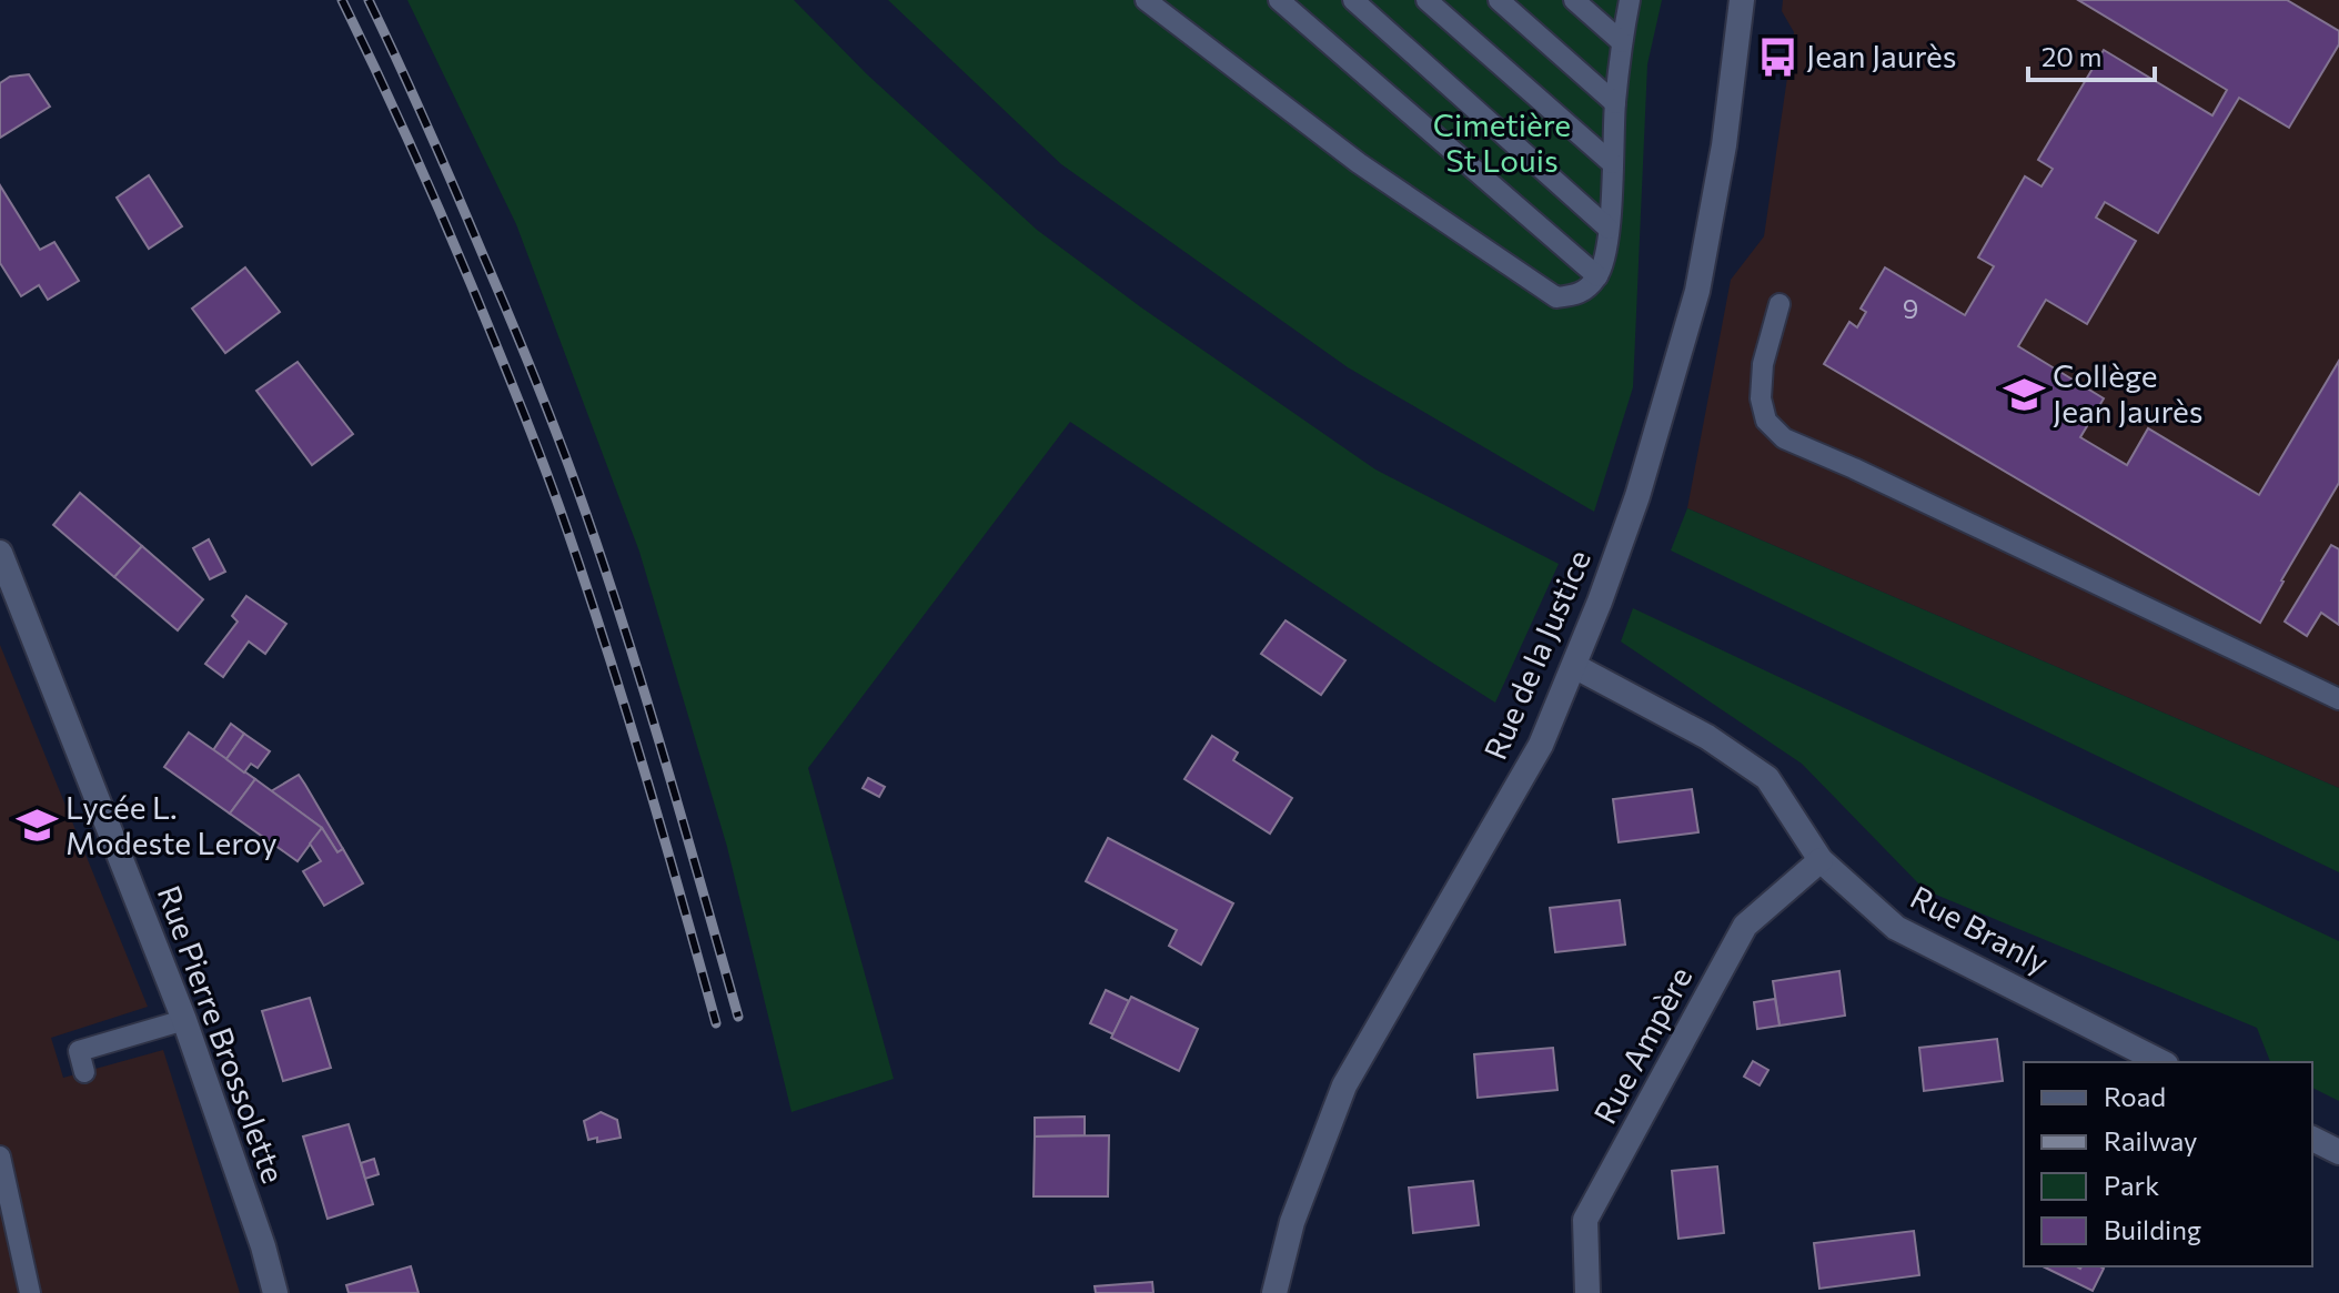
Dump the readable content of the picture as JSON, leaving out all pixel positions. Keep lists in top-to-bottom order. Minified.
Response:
{"streets":{"street":["Rue de la Justice","Rue Branly","Rue Pierre Brossolette","Rue Ampère"]},"crossings":[["Rue de la Justice","Rue Branly"],["Rue Branly","Rue Ampère"]],"parks":["Cimetière St Louis"],"places":{"bus stop":["Jean Jaurès"],"school or university":["Collège Jean Jaurès","Lycée L. Modeste Leroy"]},"house_numbers":["9"],"legend":["Road","Railway","Park","Building"],"scale_bar":"20 m"}
